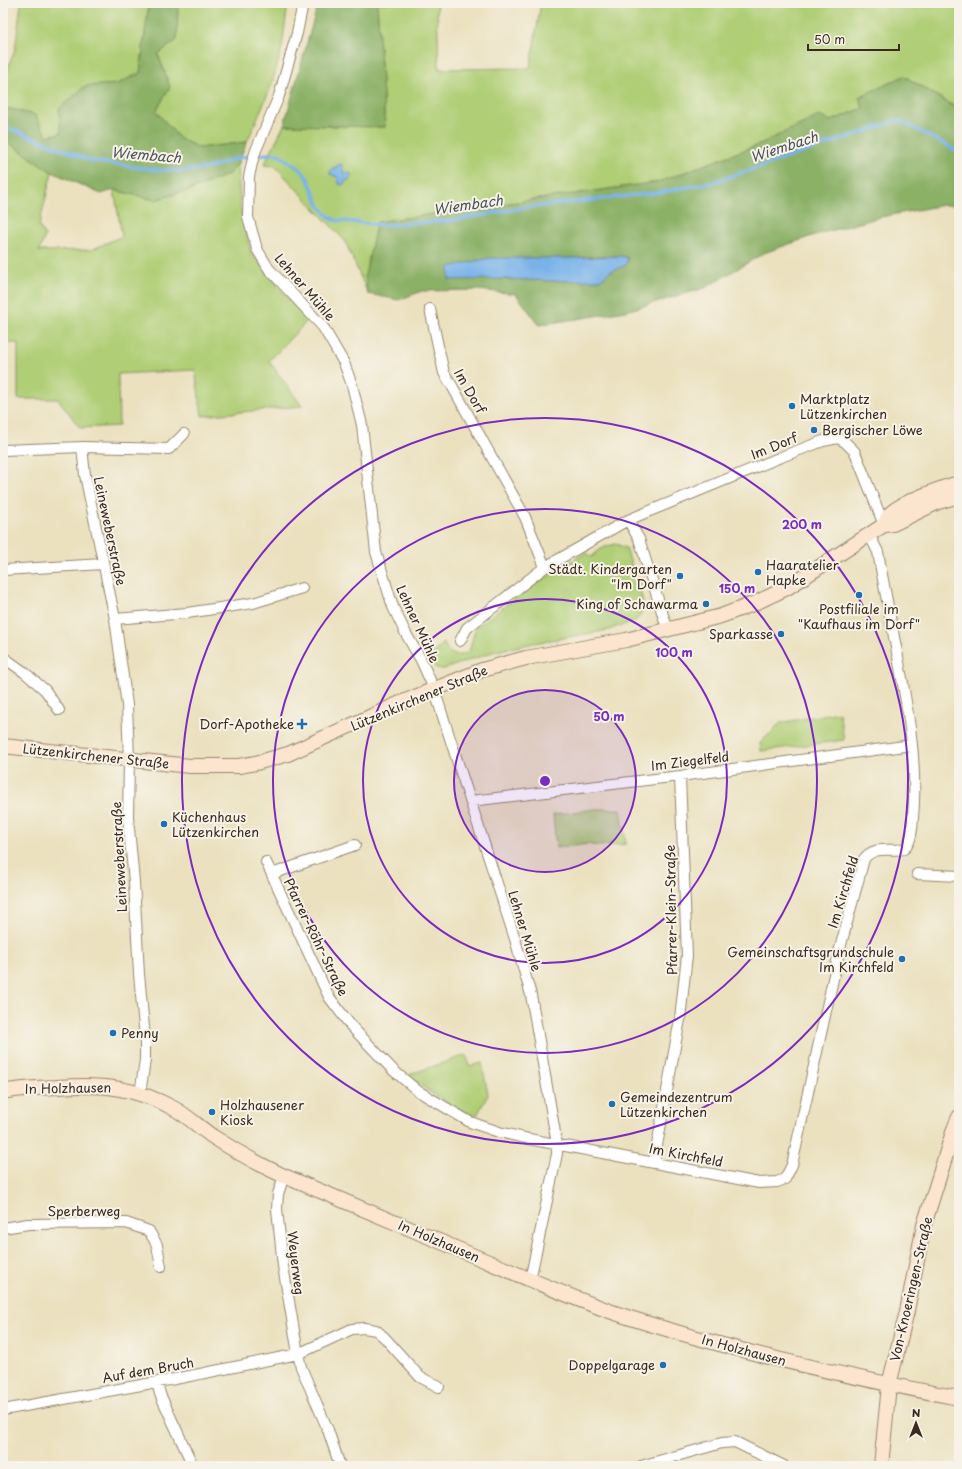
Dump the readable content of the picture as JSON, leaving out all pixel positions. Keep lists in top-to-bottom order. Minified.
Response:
{"streets":{"main road":["Lützenkirchener Straße","In Holzhausen","Von-Knoeringen-Straße"],"street":["Lehner Mühle","Im Dorf","Leineweberstraße","Im Ziegelfeld","Im Kirchfeld","Pfarrer-Klein-Straße","Pfarrer-Röhr-Straße","Sperberweg","Weyerweg","Auf dem Bruch"]},"crossings":[["Lehner Mühle","Lützenkirchener Straße"],["Lehner Mühle","Im Ziegelfeld"],["Lehner Mühle","Im Kirchfeld"],["Lehner Mühle","Pfarrer-Röhr-Straße"],["Lehner Mühle","In Holzhausen"],["Im Dorf","Lützenkirchener Straße"],["Leineweberstraße","Lützenkirchener Straße"],["Leineweberstraße","In Holzhausen"],["Lützenkirchener Straße","Im Kirchfeld"],["Im Ziegelfeld","Im Kirchfeld"],["Im Ziegelfeld","Pfarrer-Klein-Straße"],["Im Kirchfeld","Pfarrer-Klein-Straße"],["Im Kirchfeld","Pfarrer-Röhr-Straße"],["In Holzhausen","Weyerweg"],["In Holzhausen","Von-Knoeringen-Straße"],["Weyerweg","Auf dem Bruch"]],"water":["Wiembach"],"places":{"other":["Marktplatz Lützenkirchen","Bergischer Löwe","Haaratelier Hapke","Städt. Kindergarten \"Im Dorf\"","Postfiliale im \"Kaufhaus im Dorf\"","King of Schawarma","Sparkasse","Küchenhaus Lützenkirchen","Gemeinschaftsgrundschule Im Kirchfeld","Penny","Gemeindezentrum Lützenkirchen","Holzhausener Kiosk","Doppelgarage"],"health":["Dorf-Apotheke"]},"scale_bar":"50 m","north":"top","rings":["200 m","150 m","100 m","50 m"]}
